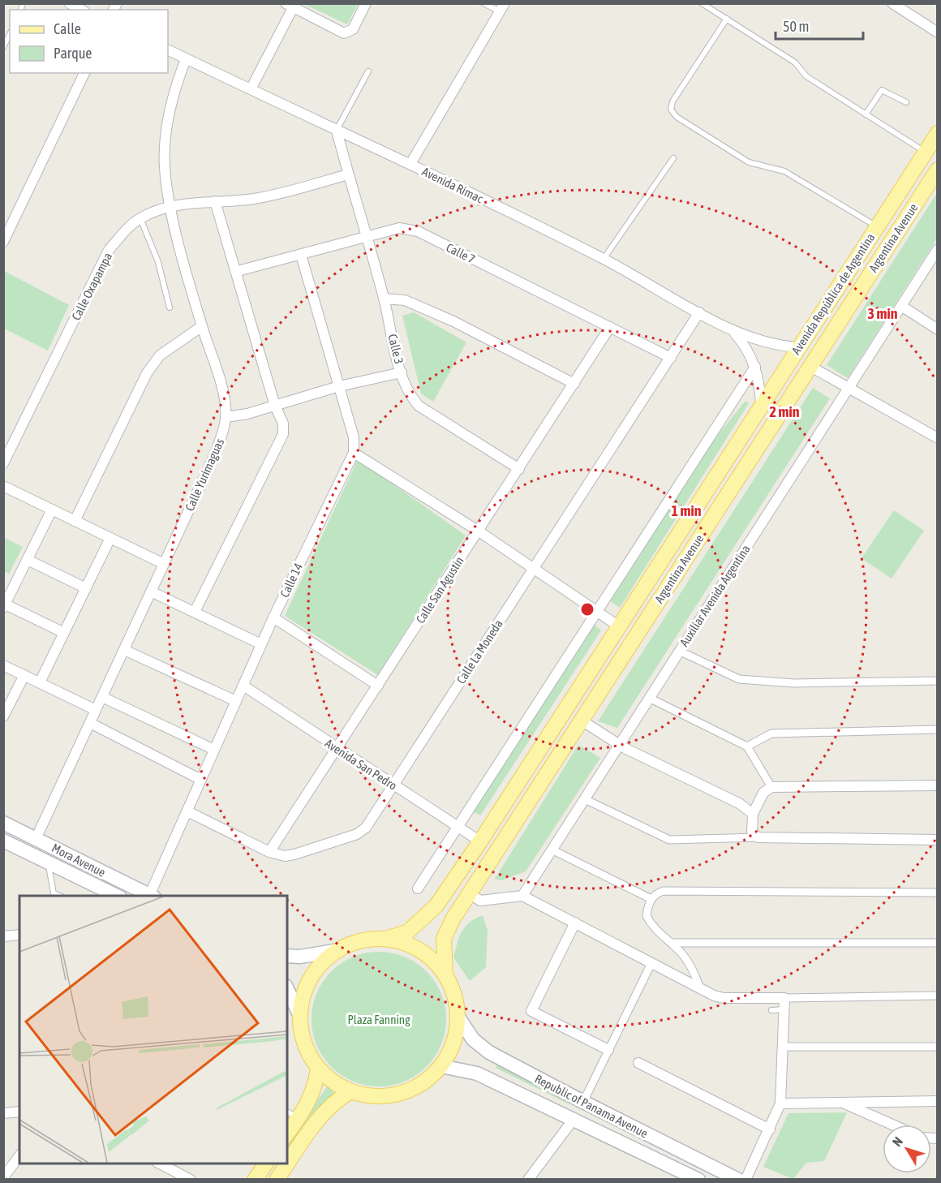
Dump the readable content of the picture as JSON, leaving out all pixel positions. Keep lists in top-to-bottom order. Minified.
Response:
{"streets":{"main road":["Argentina Avenue","Avenida República de Argentina","Mora Avenue","Republic of Panama Avenue"],"street":["Avenida Rímac","Calle 7","Calle Oxapampa","Calle 3","Calle Yurimaguas","Calle 14","Calle San Agustin","Auxiliar Avenida Argentina","Calle La Moneda","Avenida San Pedro"]},"crossings":[["Avenida Rímac","Argentina Avenue"],["Avenida Rímac","Avenida República de Argentina"],["Avenida Rímac","Calle Yurimaguas"],["Avenida Rímac","Calle La Moneda"],["Argentina Avenue","Avenida República de Argentina"],["Argentina Avenue","Avenida San Pedro"],["Argentina Avenue","Republic of Panama Avenue"],["Calle 7","Calle 3"],["Calle 7","Calle San Agustin"],["Calle 7","Calle La Moneda"],["Calle Oxapampa","Calle 3"],["Calle Oxapampa","Calle Yurimaguas"],["Calle 3","Calle San Agustin"],["Calle Yurimaguas","Mora Avenue"],["Calle 14","Calle La Moneda"],["Calle 14","Avenida San Pedro"],["Calle San Agustin","Calle La Moneda"],["Calle San Agustin","Avenida San Pedro"],["Calle La Moneda","Avenida San Pedro"]],"parks":["Plaza Fanning"],"legend":["Calle","Parque"],"scale_bar":"50 m","north":"top left","rings":["3 min","2 min","1 min"]}
